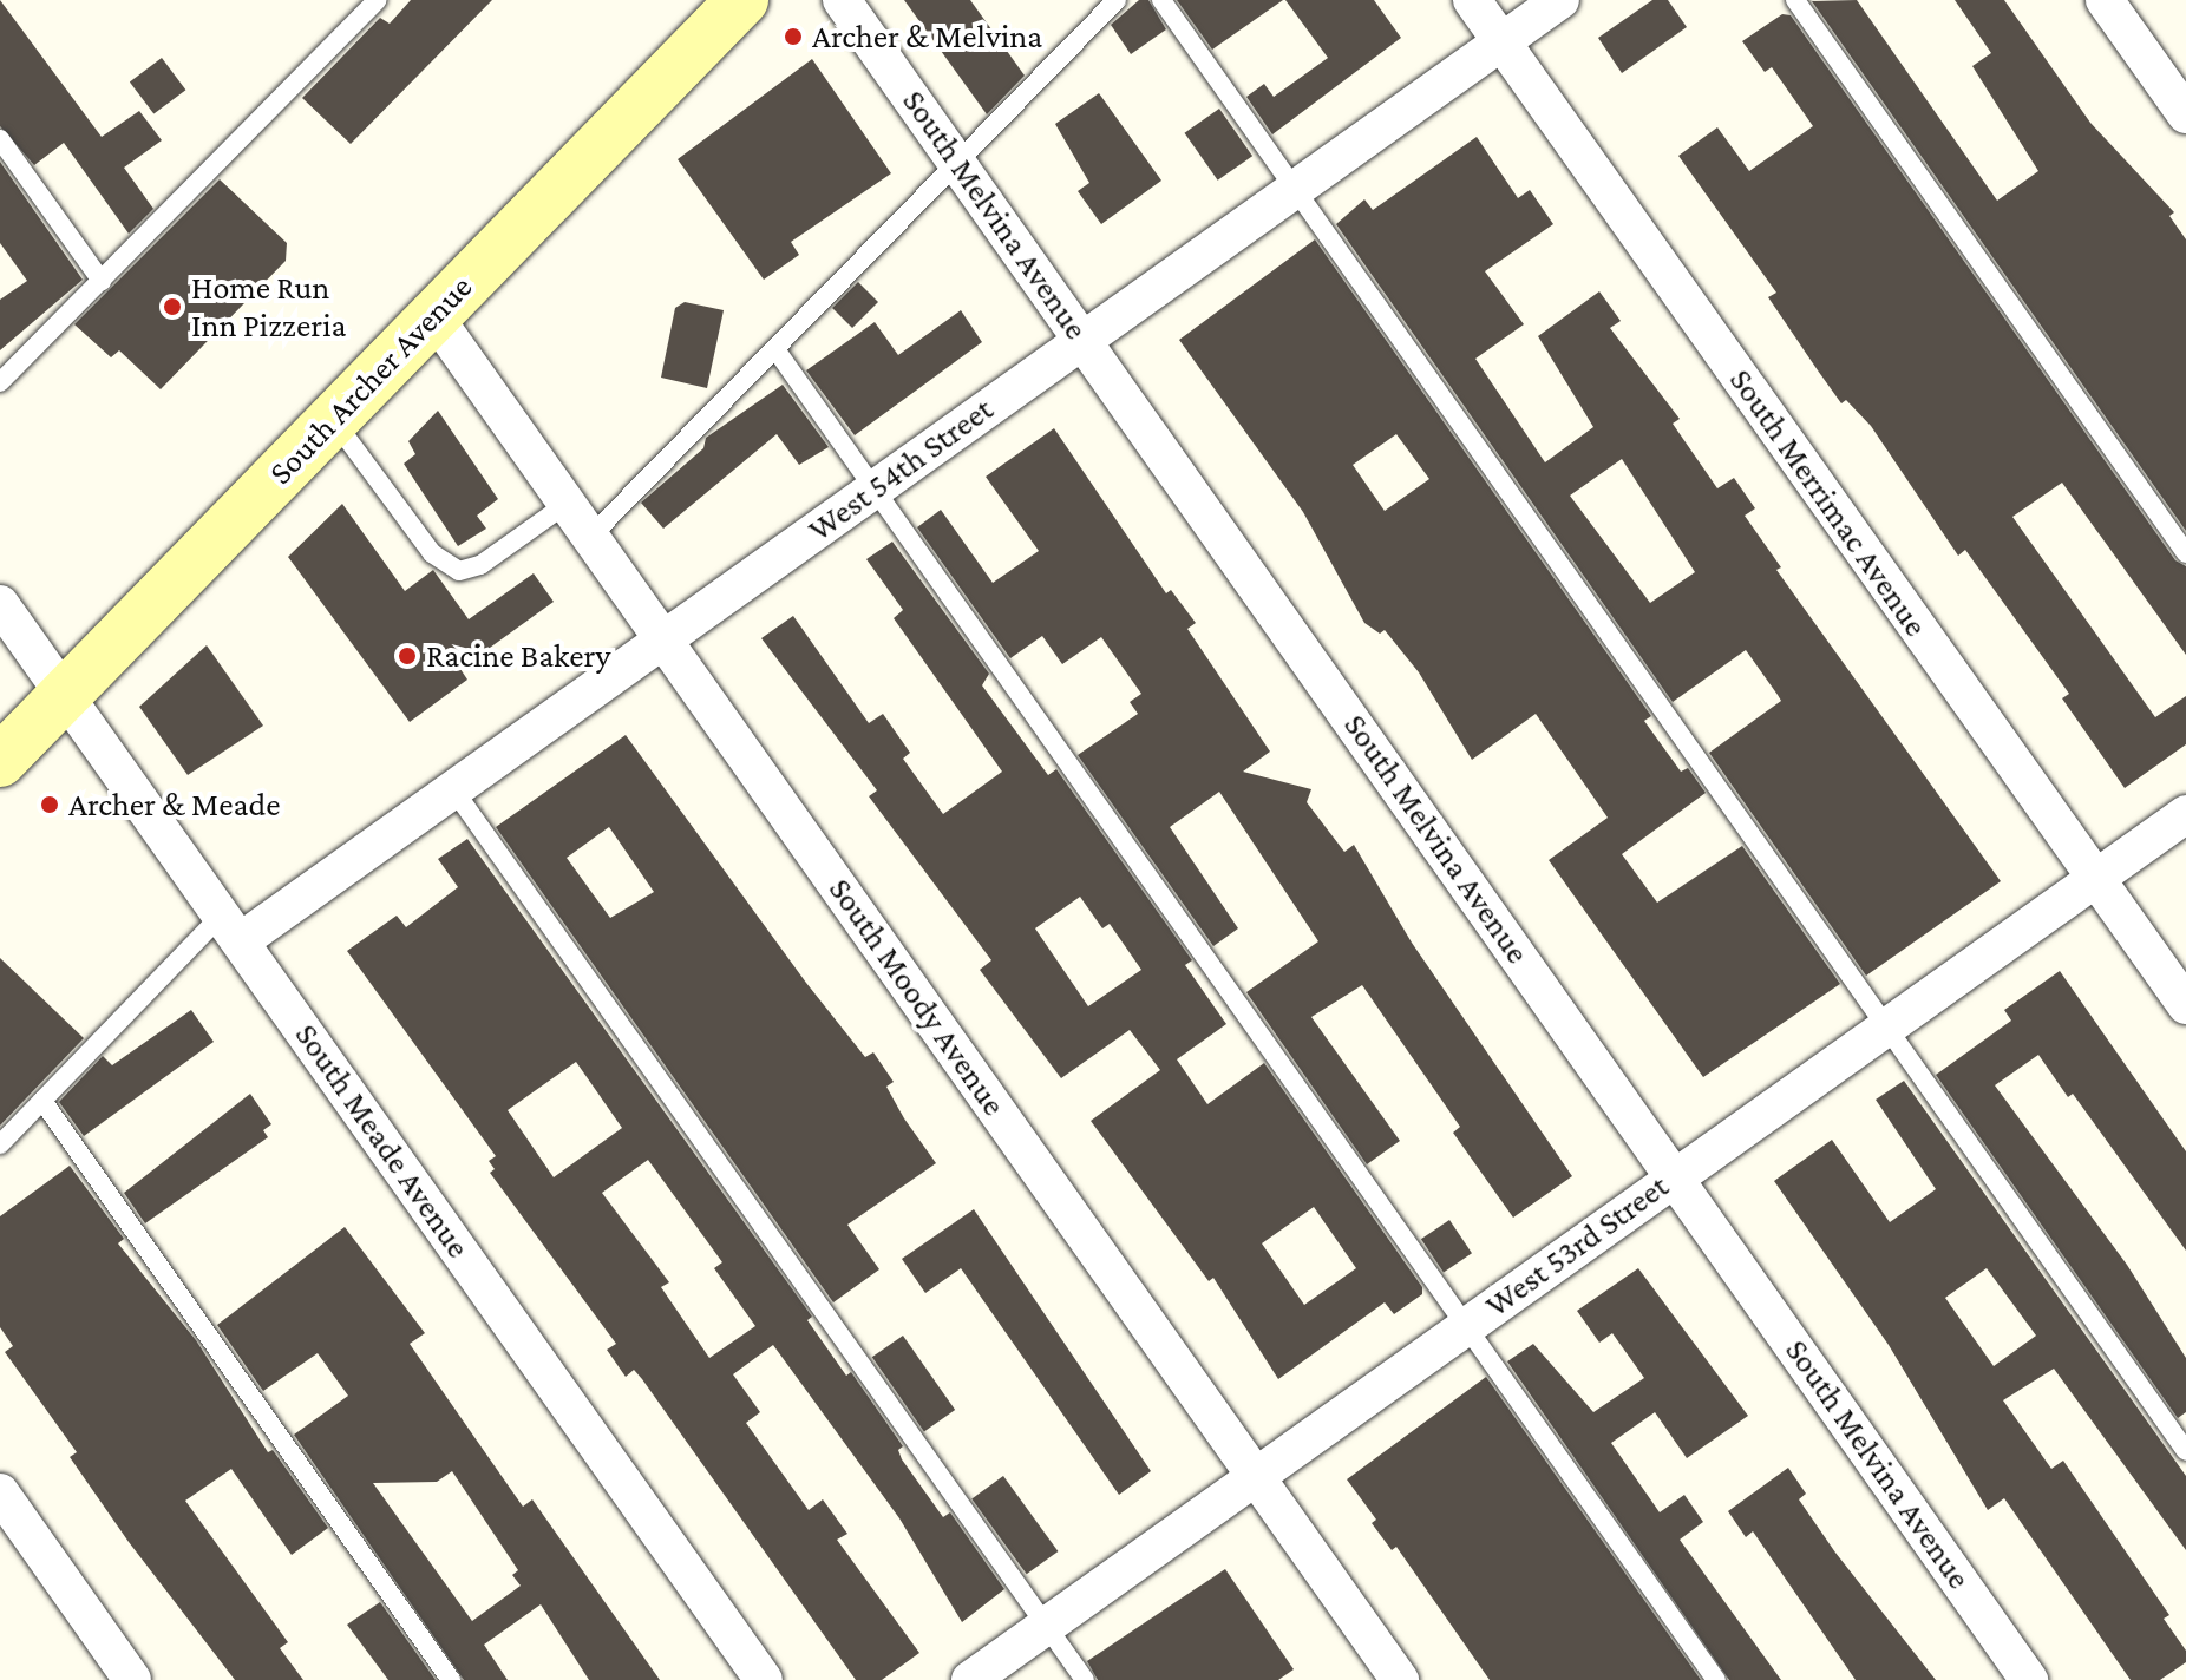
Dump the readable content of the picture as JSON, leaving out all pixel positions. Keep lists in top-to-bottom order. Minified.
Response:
{"streets":{"main road":["South Archer Avenue"],"street":["South Melvina Avenue","West 54th Street","South Merrimac Avenue","South Moody Avenue","South Meade Avenue","West 53rd Street"]},"crossings":[["South Melvina Avenue","West 54th Street"],["South Melvina Avenue","West 53rd Street"],["South Archer Avenue","South Moody Avenue"],["South Archer Avenue","South Meade Avenue"],["West 54th Street","South Merrimac Avenue"],["West 54th Street","South Moody Avenue"],["West 54th Street","South Meade Avenue"],["South Merrimac Avenue","West 53rd Street"],["South Moody Avenue","West 53rd Street"]],"places":["Archer & Melvina","Home Run Inn Pizzeria","Racine Bakery","Archer & Meade"]}
